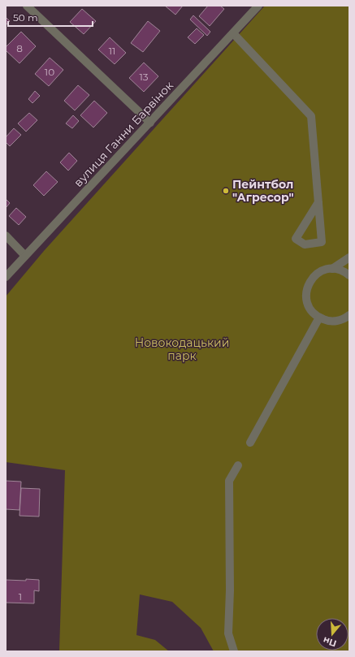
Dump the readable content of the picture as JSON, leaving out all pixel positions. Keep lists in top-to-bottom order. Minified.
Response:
{"streets":{"street":["вулиця Ганни Барвінок"]},"parks":["Новокодацький парк"],"places":["Пейнтбол \"Агресор\""],"house_numbers":["8","11","10","13","1"],"scale_bar":"50 m","north":"bottom"}
